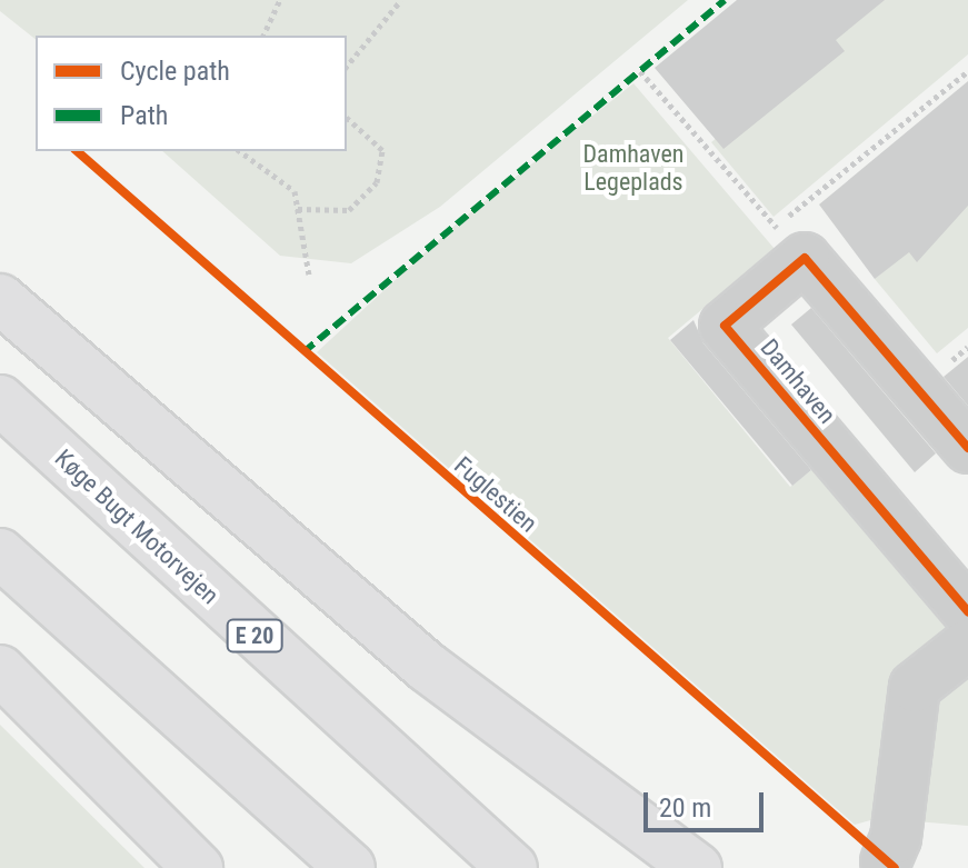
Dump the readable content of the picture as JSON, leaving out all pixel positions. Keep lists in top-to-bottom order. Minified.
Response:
{"streets":{"highway":["Køge Bugt Motorvejen","E 20"],"street":["Damhaven"],"cycle path":["Fuglestien"]},"parks":["Damhaven Legeplads"],"legend":["Cycle path","Path"],"scale_bar":"20 m"}
